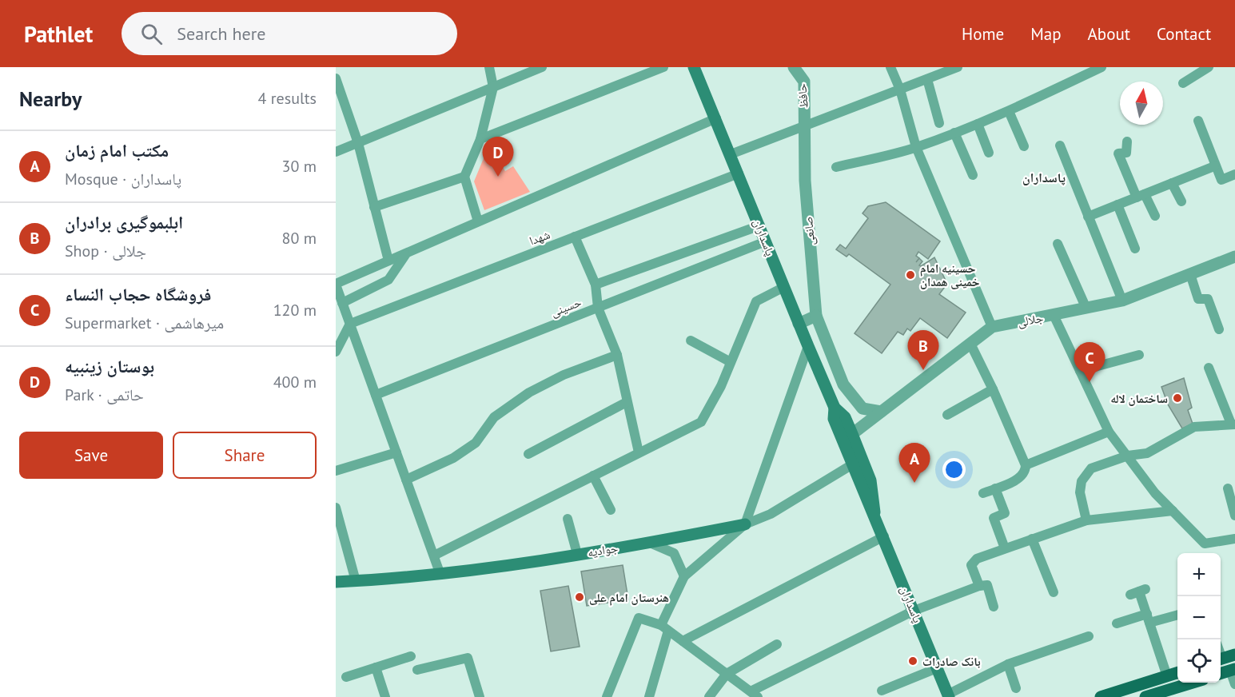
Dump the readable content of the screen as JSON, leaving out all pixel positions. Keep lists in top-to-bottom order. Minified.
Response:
{"streets":{"main road":["پاسداران","جوادیه"],"street":["حافظ","صانعی","شهدا","حسینی","جلالی"]},"crossings":[["حافظ","صانعی"],["صانعی","جلالی"],["شهدا","پاسداران"],["پاسداران","حسینی"],["پاسداران","جلالی"],["پاسداران","جوادیه"]],"districts":["پاسداران"],"places":["حسینیه امام خمینی همدان","ساختمان لاله","هنرستان امام علی","بانک صادرات"],"north":"top","page":{"header":"Pathlet","search":"Search here","nav":["Home","Map","About","Contact"],"heading":["Nearby","4 results"],"list":[{"mark":"A","name":"مکتب امام زمان","note":"Mosque · پاسداران","value":"30 m"},{"mark":"B","name":"ابلبموگیری برادران","note":"Shop · جلالی","value":"80 m"},{"mark":"C","name":"فروشگاه حجاب النساء","note":"Supermarket · میرهاشمی","value":"120 m"},{"mark":"D","name":"بوستان زینبیه","note":"Park · حاتمی","value":"400 m"}],"pins":["D","B","C","A"],"buttons":["Save","Share"],"map_buttons":["+","−"]}}
